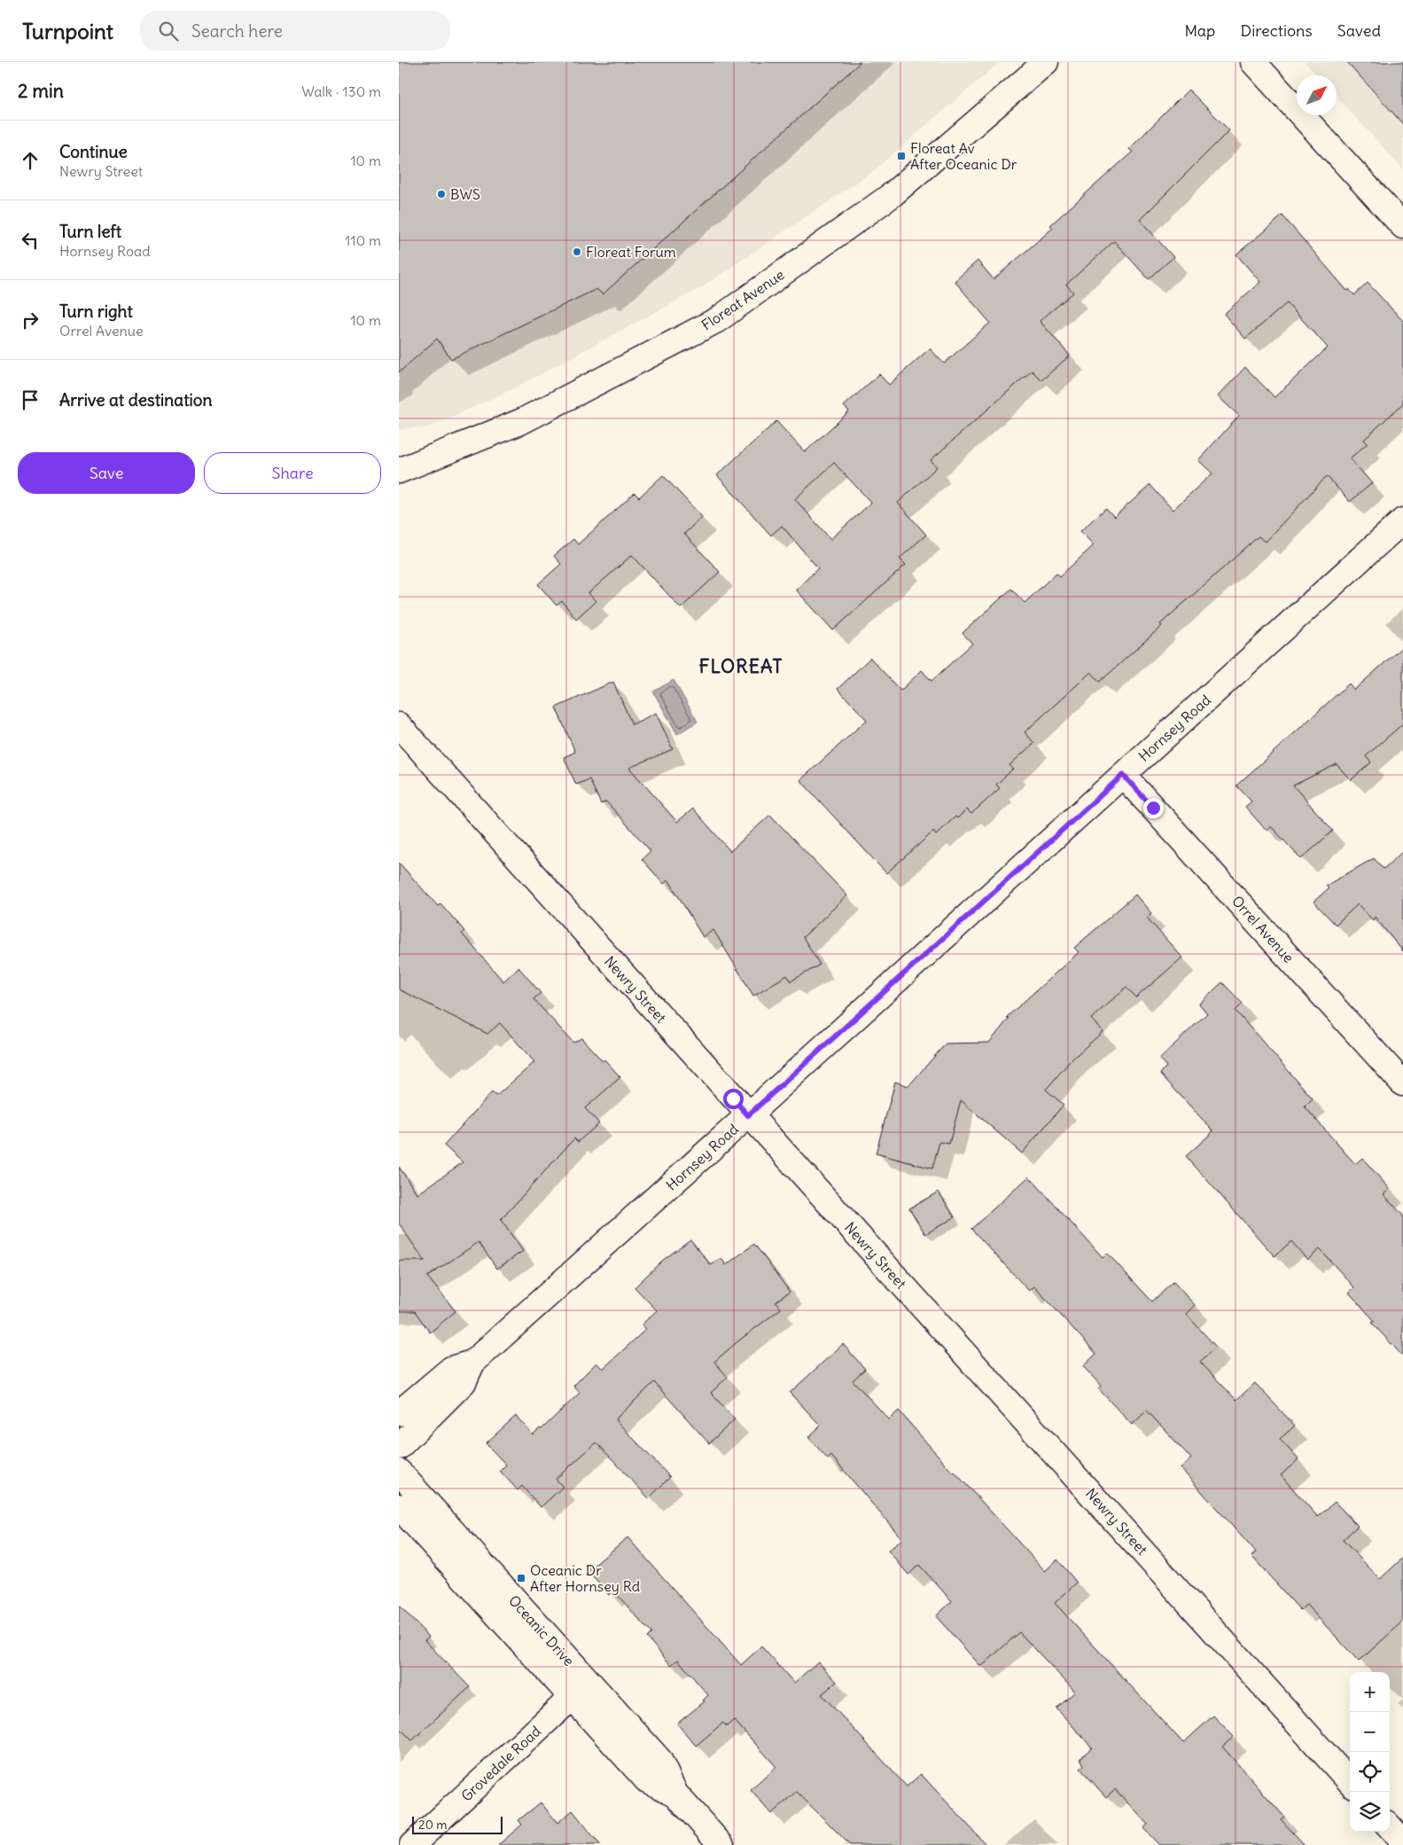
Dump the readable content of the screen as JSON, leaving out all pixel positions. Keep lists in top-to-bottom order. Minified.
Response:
{"streets":{"street":["Floreat Avenue","Hornsey Road","Orrel Avenue","Newry Street","Oceanic Drive","Grovedale Road"]},"crossings":[["Hornsey Road","Orrel Avenue"],["Hornsey Road","Newry Street"],["Oceanic Drive","Grovedale Road"]],"districts":["FLOREAT"],"places":{"transit":["Floreat Av After Oceanic Dr","Oceanic Dr After Hornsey Rd"],"other":["BWS","Floreat Forum"]},"scale_bar":"20 m","north":"top right","page":{"header":"Turnpoint","search":"Search here","nav":["Map","Directions","Saved"],"heading":["2 min","Walk · 130 m"],"list":[["Continue","Newry Street","10 m"],["Turn left","Hornsey Road","110 m"],["Turn right","Orrel Avenue","10 m"],"Arrive at destination"],"buttons":["Save","Share"],"map_buttons":["+","−"],"scale":"20 m"}}
